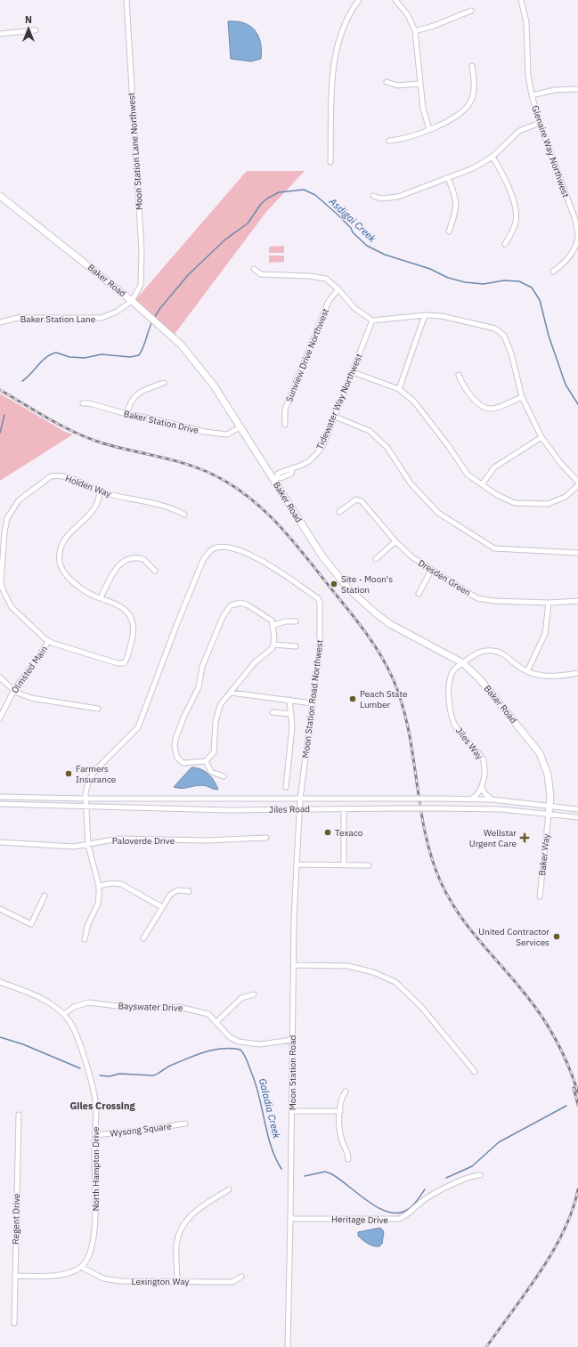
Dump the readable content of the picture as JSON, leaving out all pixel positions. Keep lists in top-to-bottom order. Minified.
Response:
{"streets":{"main road":["Baker Road"],"street":["Moon Station Lane Northwest","Glenaire Way Northwest","Baker Station Lane","Sunview Drive Northwest","Tidewater Way Northwest","Baker Station Drive","Holden Way","Dresden Green","Olmsted Main","Moon Station Road Northwest","Jiles Way","Jiles Road","Paloverde Drive","Baker Way","Bayswater Drive","Moon Station Road","Wysong Square","North Hampton Drive","Regent Drive","Heritage Drive","Lexington Way"]},"crossings":[["Moon Station Lane Northwest","Baker Road"],["Moon Station Lane Northwest","Baker Station Lane"],["Baker Road","Baker Station Lane"],["Baker Road","Tidewater Way Northwest"],["Baker Road","Baker Station Drive"],["Baker Road","Jiles Way"],["Baker Road","Jiles Road"],["Baker Road","Baker Way"],["Holden Way","Olmsted Main"],["Moon Station Road Northwest","Jiles Road"],["Moon Station Road Northwest","Moon Station Road"],["Jiles Road","Baker Way"],["Jiles Road","Moon Station Road"],["Bayswater Drive","Moon Station Road"],["Bayswater Drive","North Hampton Drive"],["Moon Station Road","Heritage Drive"],["Wysong Square","North Hampton Drive"],["North Hampton Drive","Lexington Way"]],"districts":["Giles Crossing"],"water":["Asdigai Creek","Galadia Creek"],"places":{"other":["Site - Moon's Station","Peach State Lumber","Farmers Insurance","Texaco","United Contractor Services"],"health":["Wellstar Urgent Care"]},"north":"top"}
